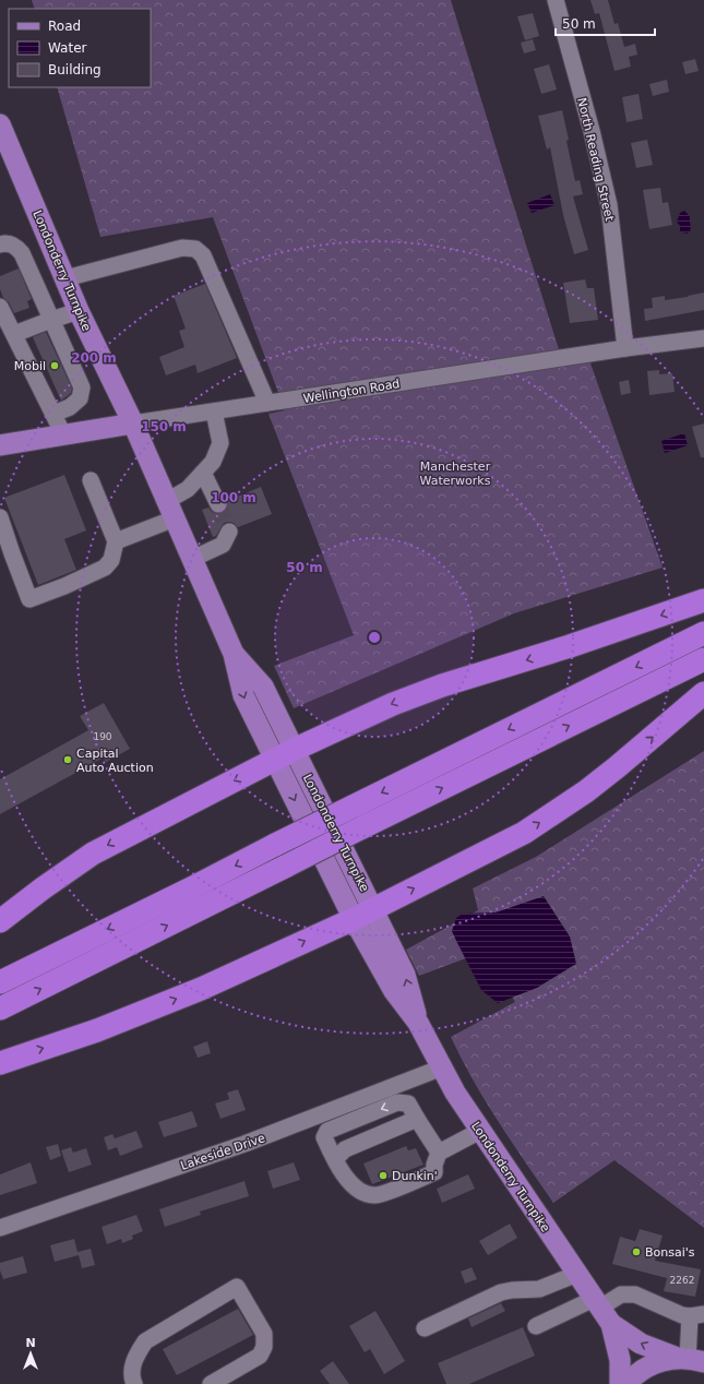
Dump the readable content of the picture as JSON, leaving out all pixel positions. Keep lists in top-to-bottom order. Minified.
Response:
{"streets":{"main road":["Londonderry Turnpike","Wellington Road"],"street":["North Reading Street","Lakeside Drive"]},"crossings":[["North Reading Street","Wellington Road"],["Londonderry Turnpike","Wellington Road"],["Londonderry Turnpike","Lakeside Drive"]],"parks":["Manchester Waterworks"],"places":["Mobil","Capital Auto Auction","Dunkin'","Bonsai's"],"house_numbers":["190","2262"],"legend":["Road","Water","Building"],"scale_bar":"50 m","north":"top","rings":["200 m","150 m","100 m","50 m"]}
